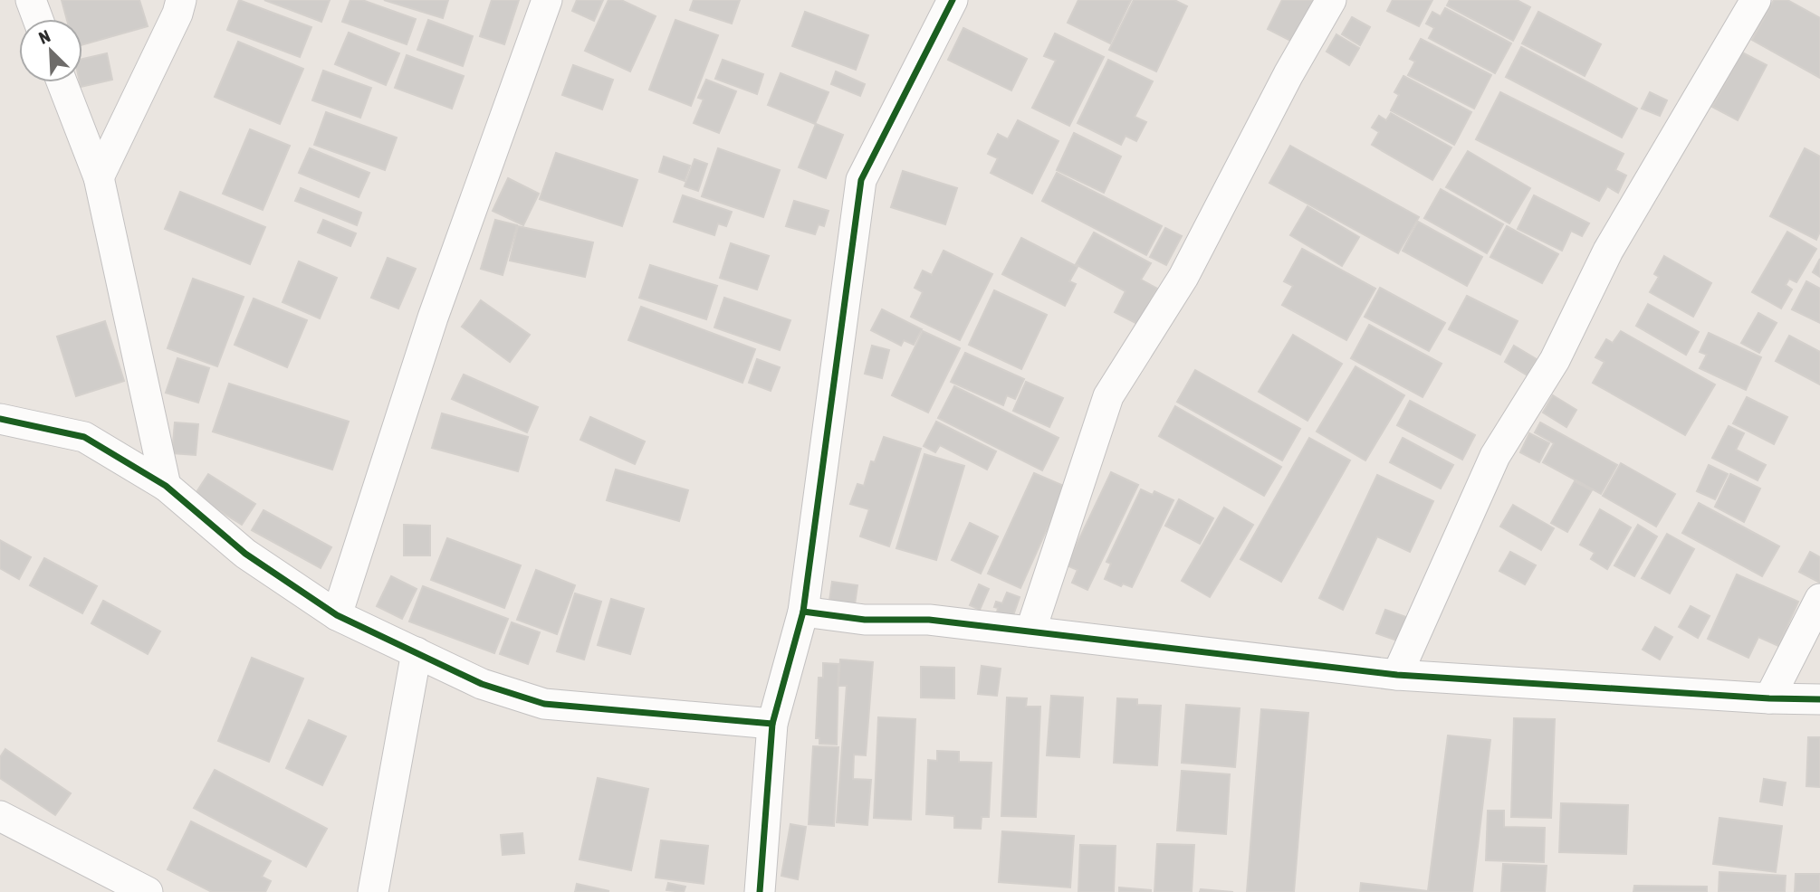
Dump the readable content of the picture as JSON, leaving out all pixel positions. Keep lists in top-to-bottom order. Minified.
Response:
{"north":"top left"}
